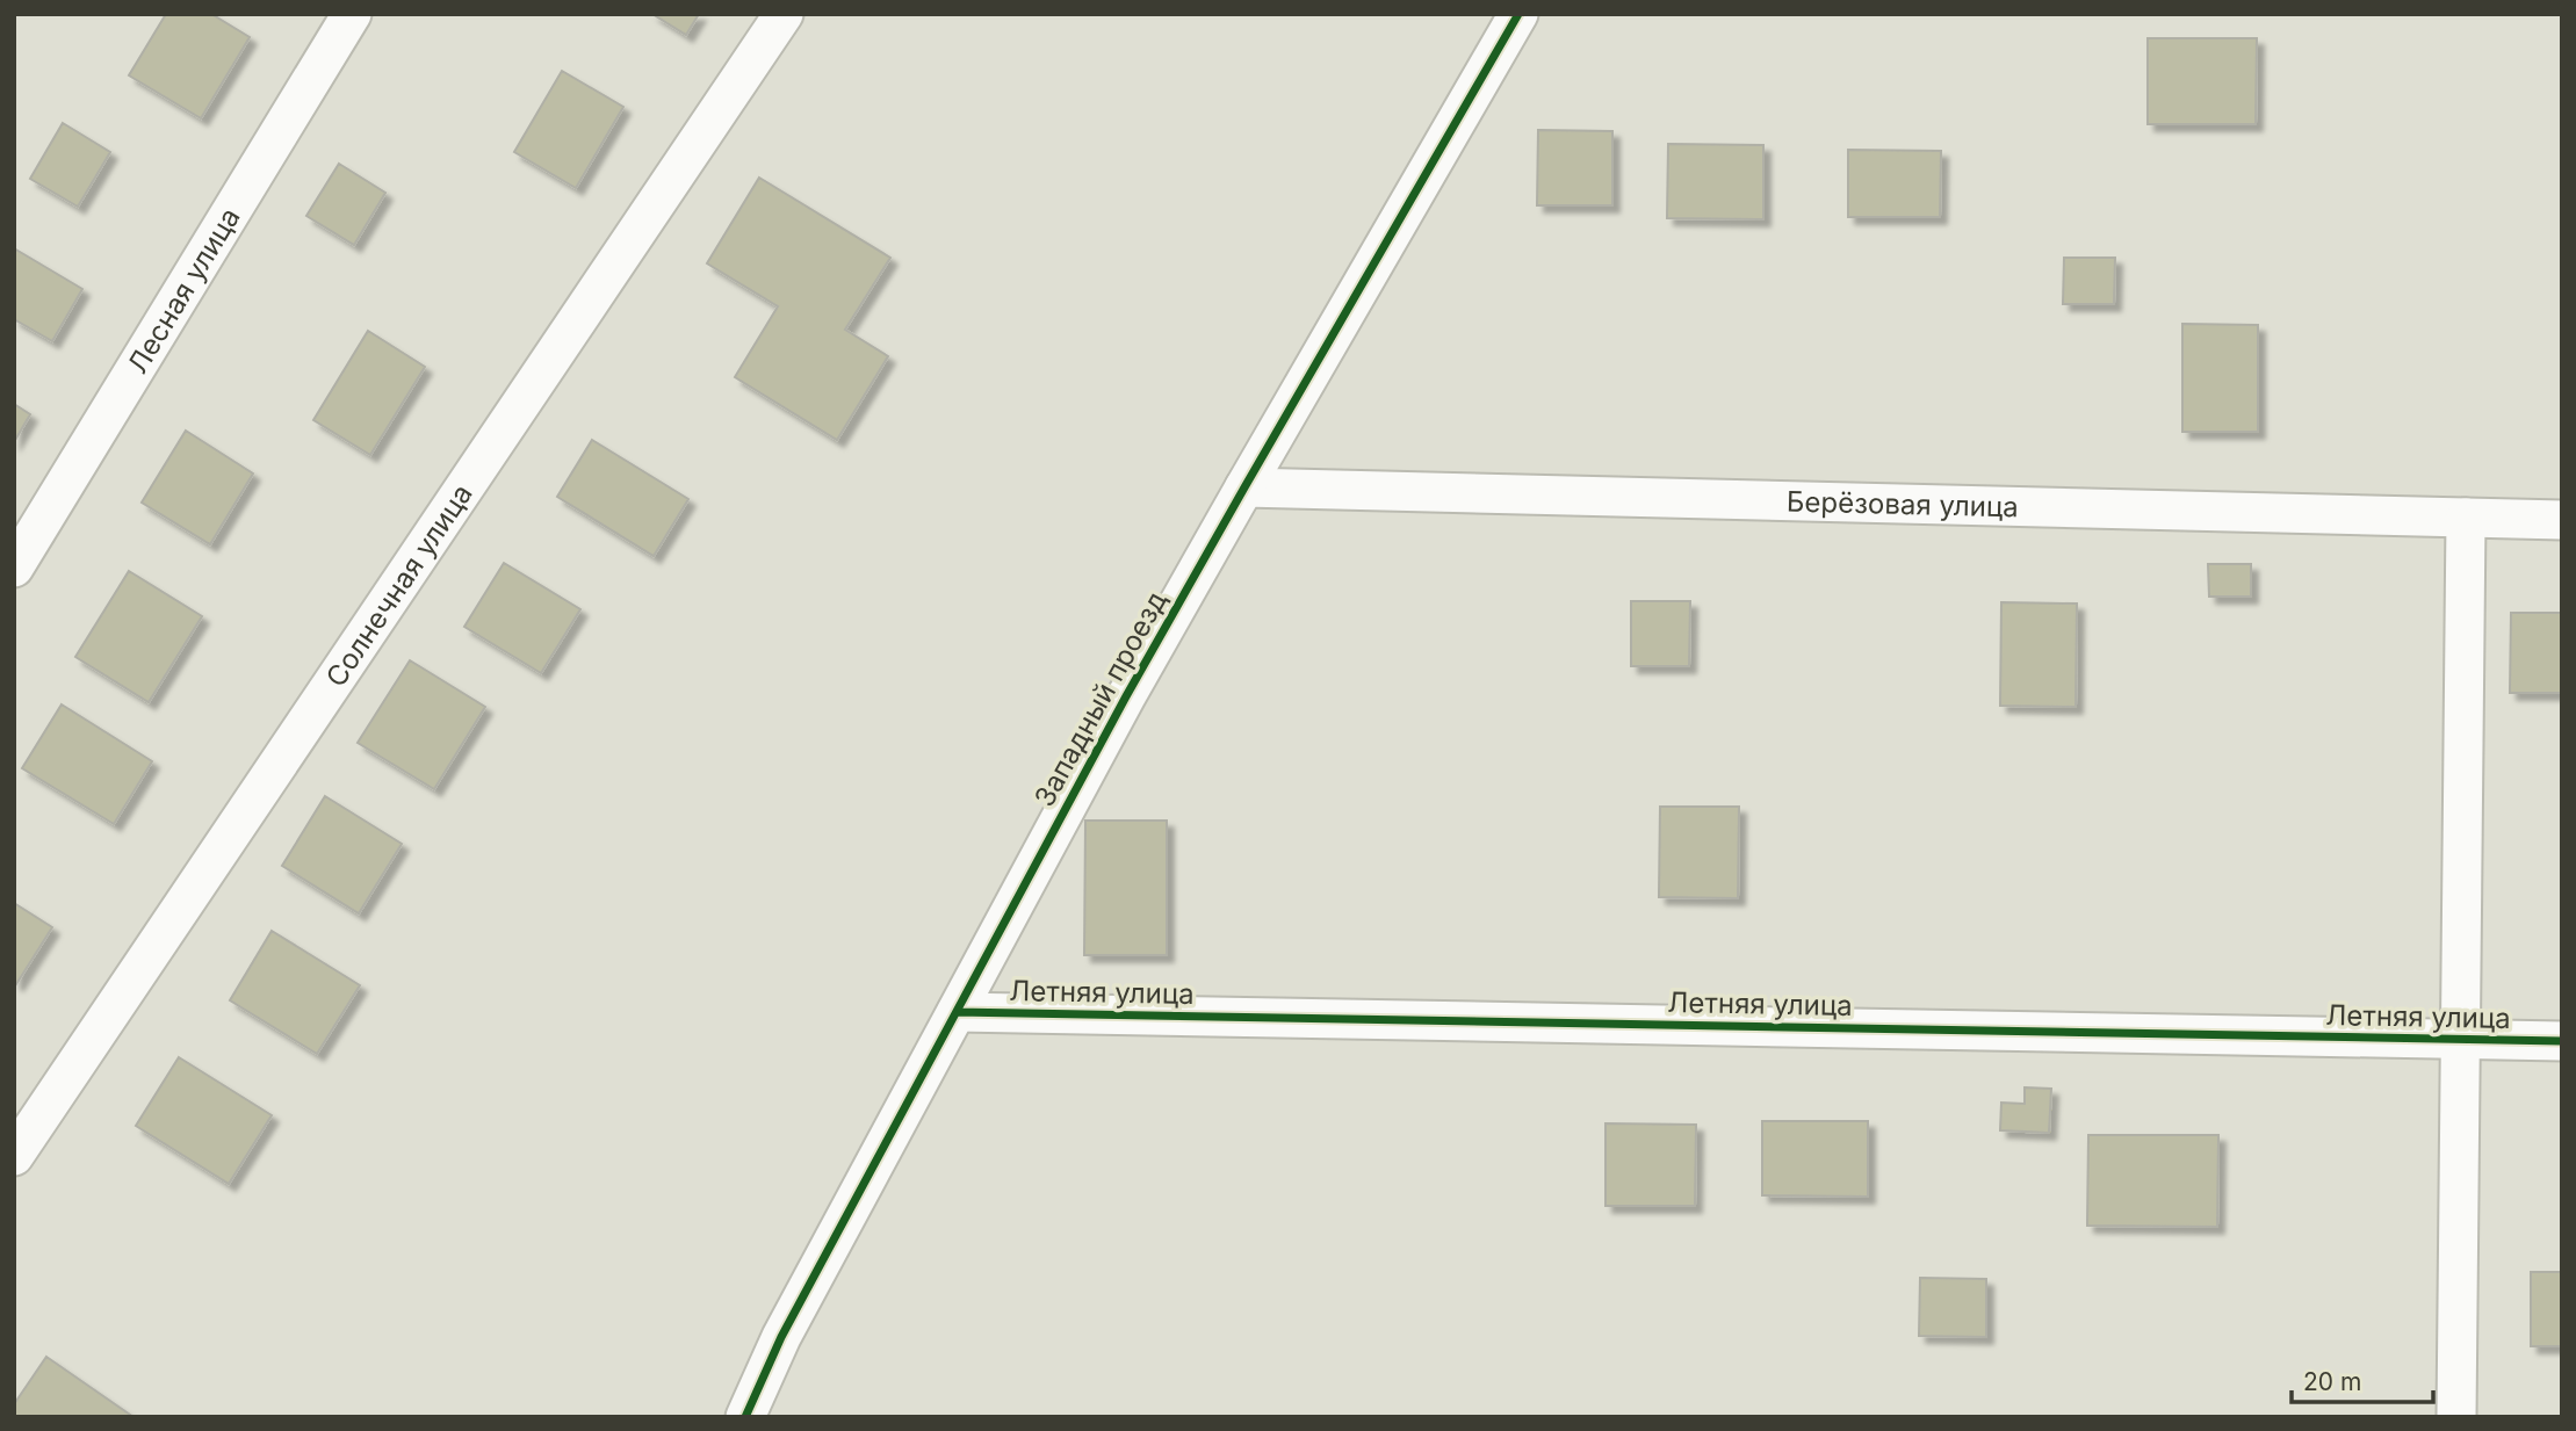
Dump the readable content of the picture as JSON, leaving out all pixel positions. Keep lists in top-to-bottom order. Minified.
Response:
{"streets":{"street":["Лесная улица","Берёзовая улица","Солнечная улица","Западный проезд","Летняя улица"]},"crossings":[["Берёзовая улица","Западный проезд"],["Западный проезд","Летняя улица"]],"scale_bar":"20 m"}
